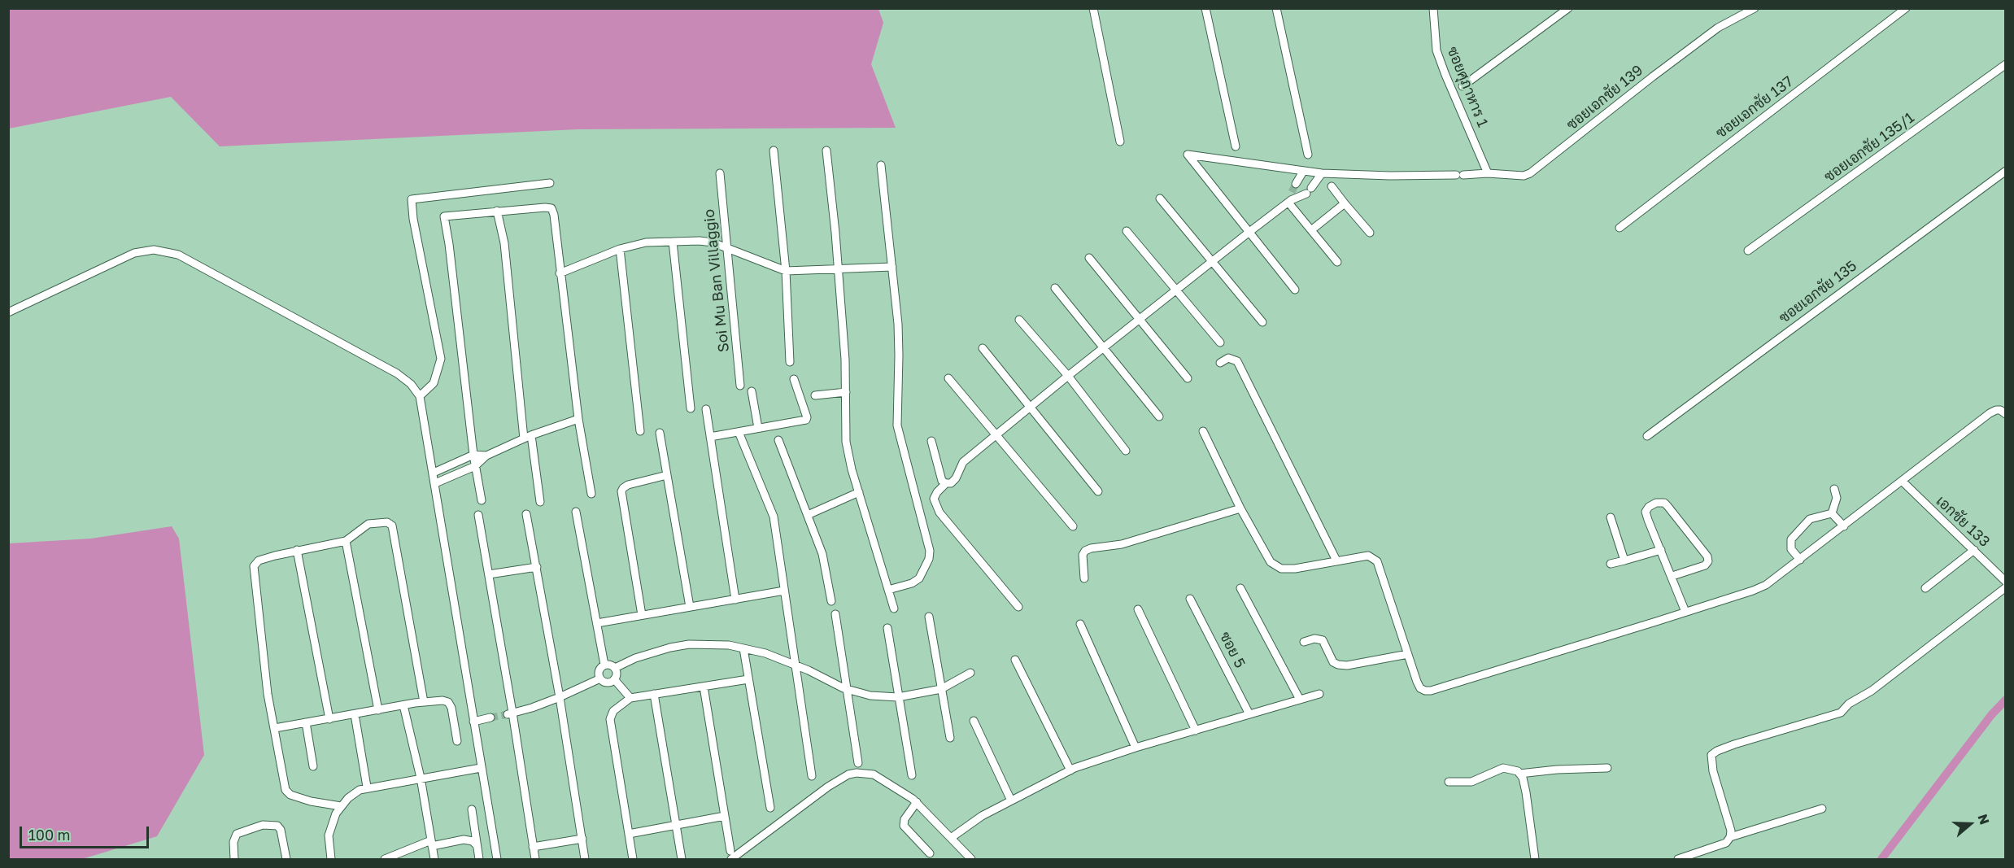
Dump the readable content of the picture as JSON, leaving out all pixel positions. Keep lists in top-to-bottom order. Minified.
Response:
{"streets":{"street":["ซอยศุภาหาร 1","ซอยเอกชัย 139","ซอยเอกชัย 137","ซอยเอกชัย 135/1","Soi Mu Ban Villaggio","ซอยเอกชัย 135","เอกชัย 133","ซอย 5"]},"crossings":[["ซอยศุภาหาร 1","ซอยเอกชัย 139"]],"scale_bar":"100 m","north":"right"}
